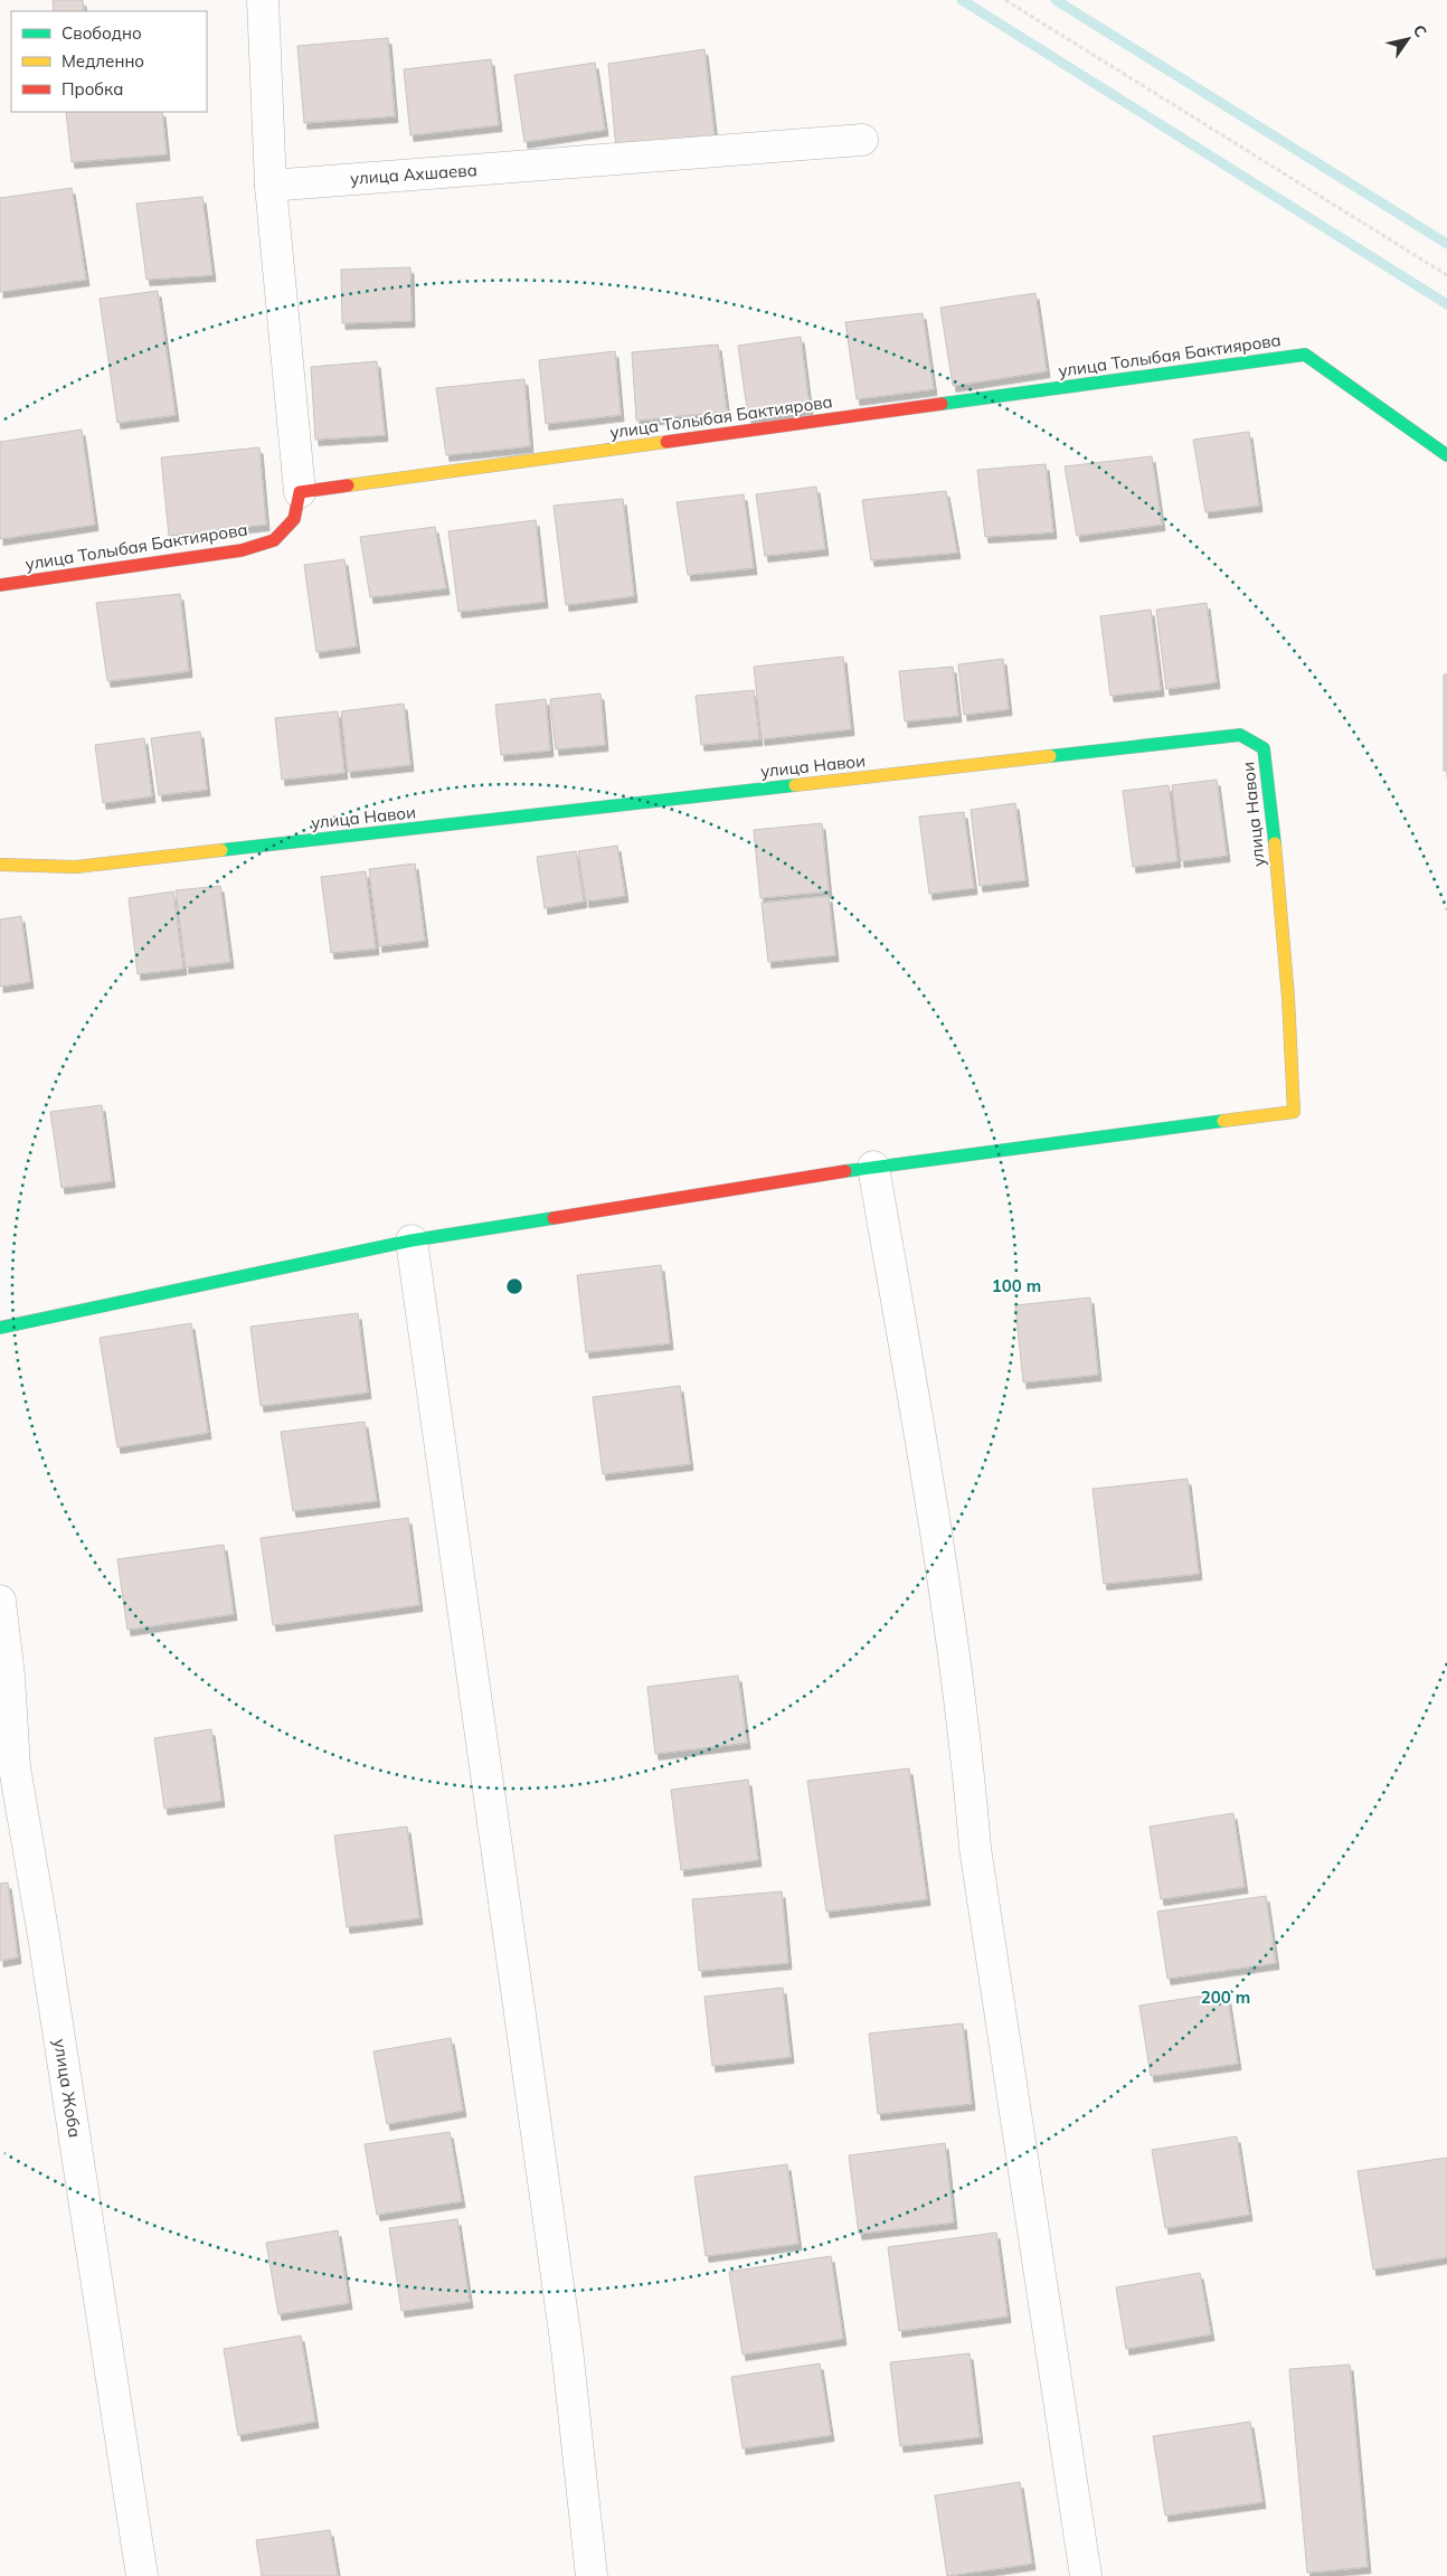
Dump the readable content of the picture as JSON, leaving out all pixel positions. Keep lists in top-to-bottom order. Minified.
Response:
{"streets":{"street":["улица Ахшаева","улица Толыбая Бактиярова","улица Навои","улица Жоба"]},"legend":["Свободно","Медленно","Пробка"],"north":"top right","rings":["100 m","200 m"]}
